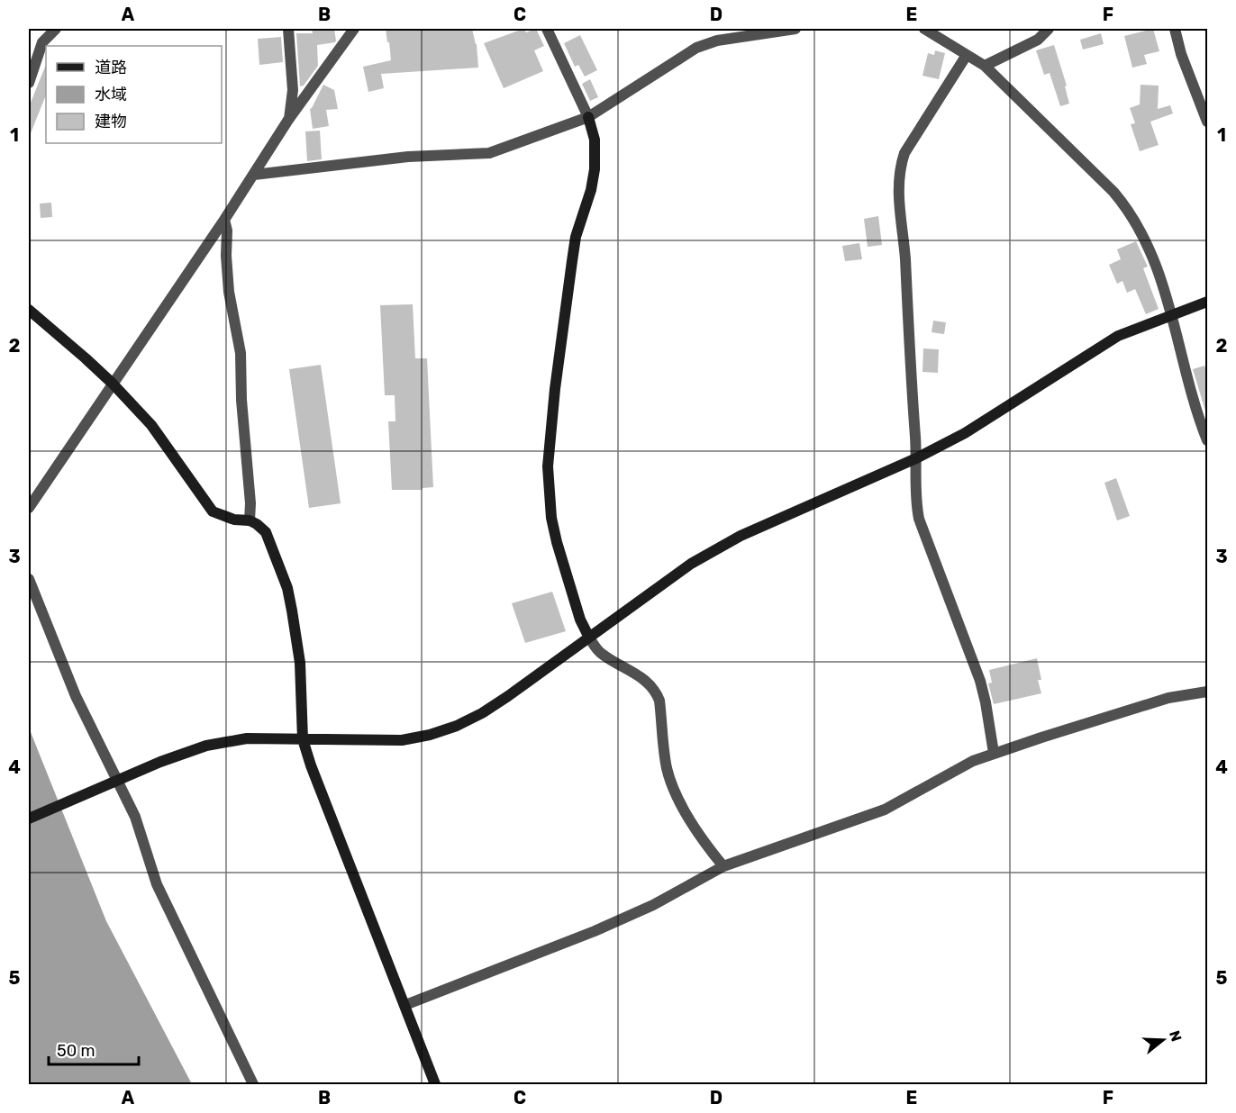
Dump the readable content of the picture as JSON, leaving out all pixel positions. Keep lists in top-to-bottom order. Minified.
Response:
{"legend":["道路","水域","建物"],"scale_bar":"50 m","north":"right","grid":{"columns":["A","B","C","D","E","F"],"rows":["1","2","3","4","5"]}}
